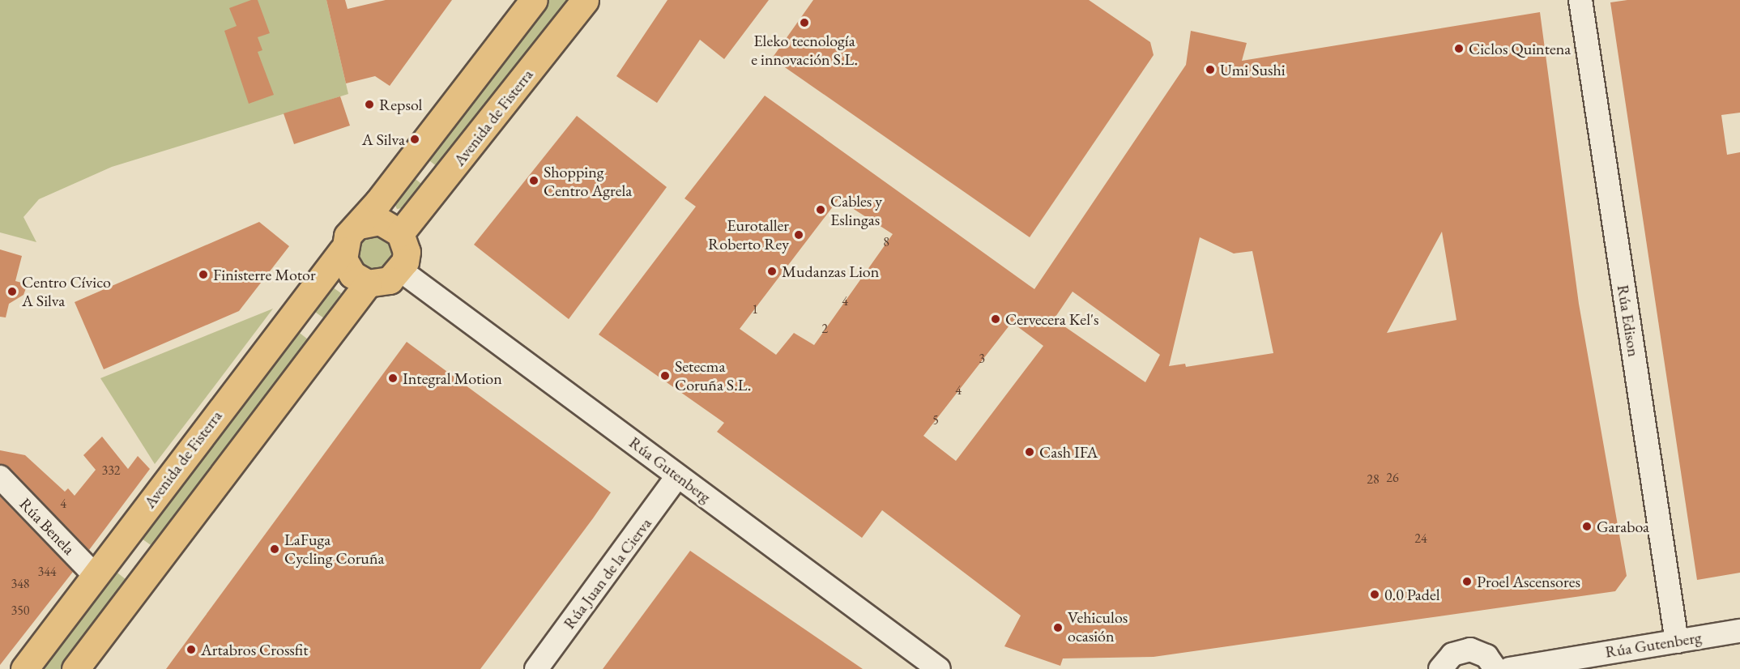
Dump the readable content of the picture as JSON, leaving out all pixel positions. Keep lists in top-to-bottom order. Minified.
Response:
{"streets":{"main road":["Avenida de Fisterra"],"street":["Rúa Edison","Rúa Gutenberg","Rúa Benela","Rúa Juan de la Cierva"]},"crossings":[["Avenida de Fisterra","Rúa Gutenberg"],["Avenida de Fisterra","Rúa Benela"],["Rúa Edison","Rúa Gutenberg"],["Rúa Gutenberg","Rúa Juan de la Cierva"]],"places":["Eleko tecnología e innovación S.L.","Ciclos Quintena","Umi Sushi","Repsol","A Silva","Shopping Centro Agrela","Cables y Eslingas","Eurotaller Roberto Rey","Mudanzas Lion","Finisterre Motor","Centro Cívico A Silva","Cervecera Kel's","Setecma Coruña S.L.","Integral Motion","Cash IFA","Garaboa","LaFuga Cycling Coruña","Proel Ascensores","0.0 Padel","Vehiculos ocasión","Artabros Crossfit"],"house_numbers":["8","4","1","2","3","4","5","332","26","28","4","24","344","348","350"]}
